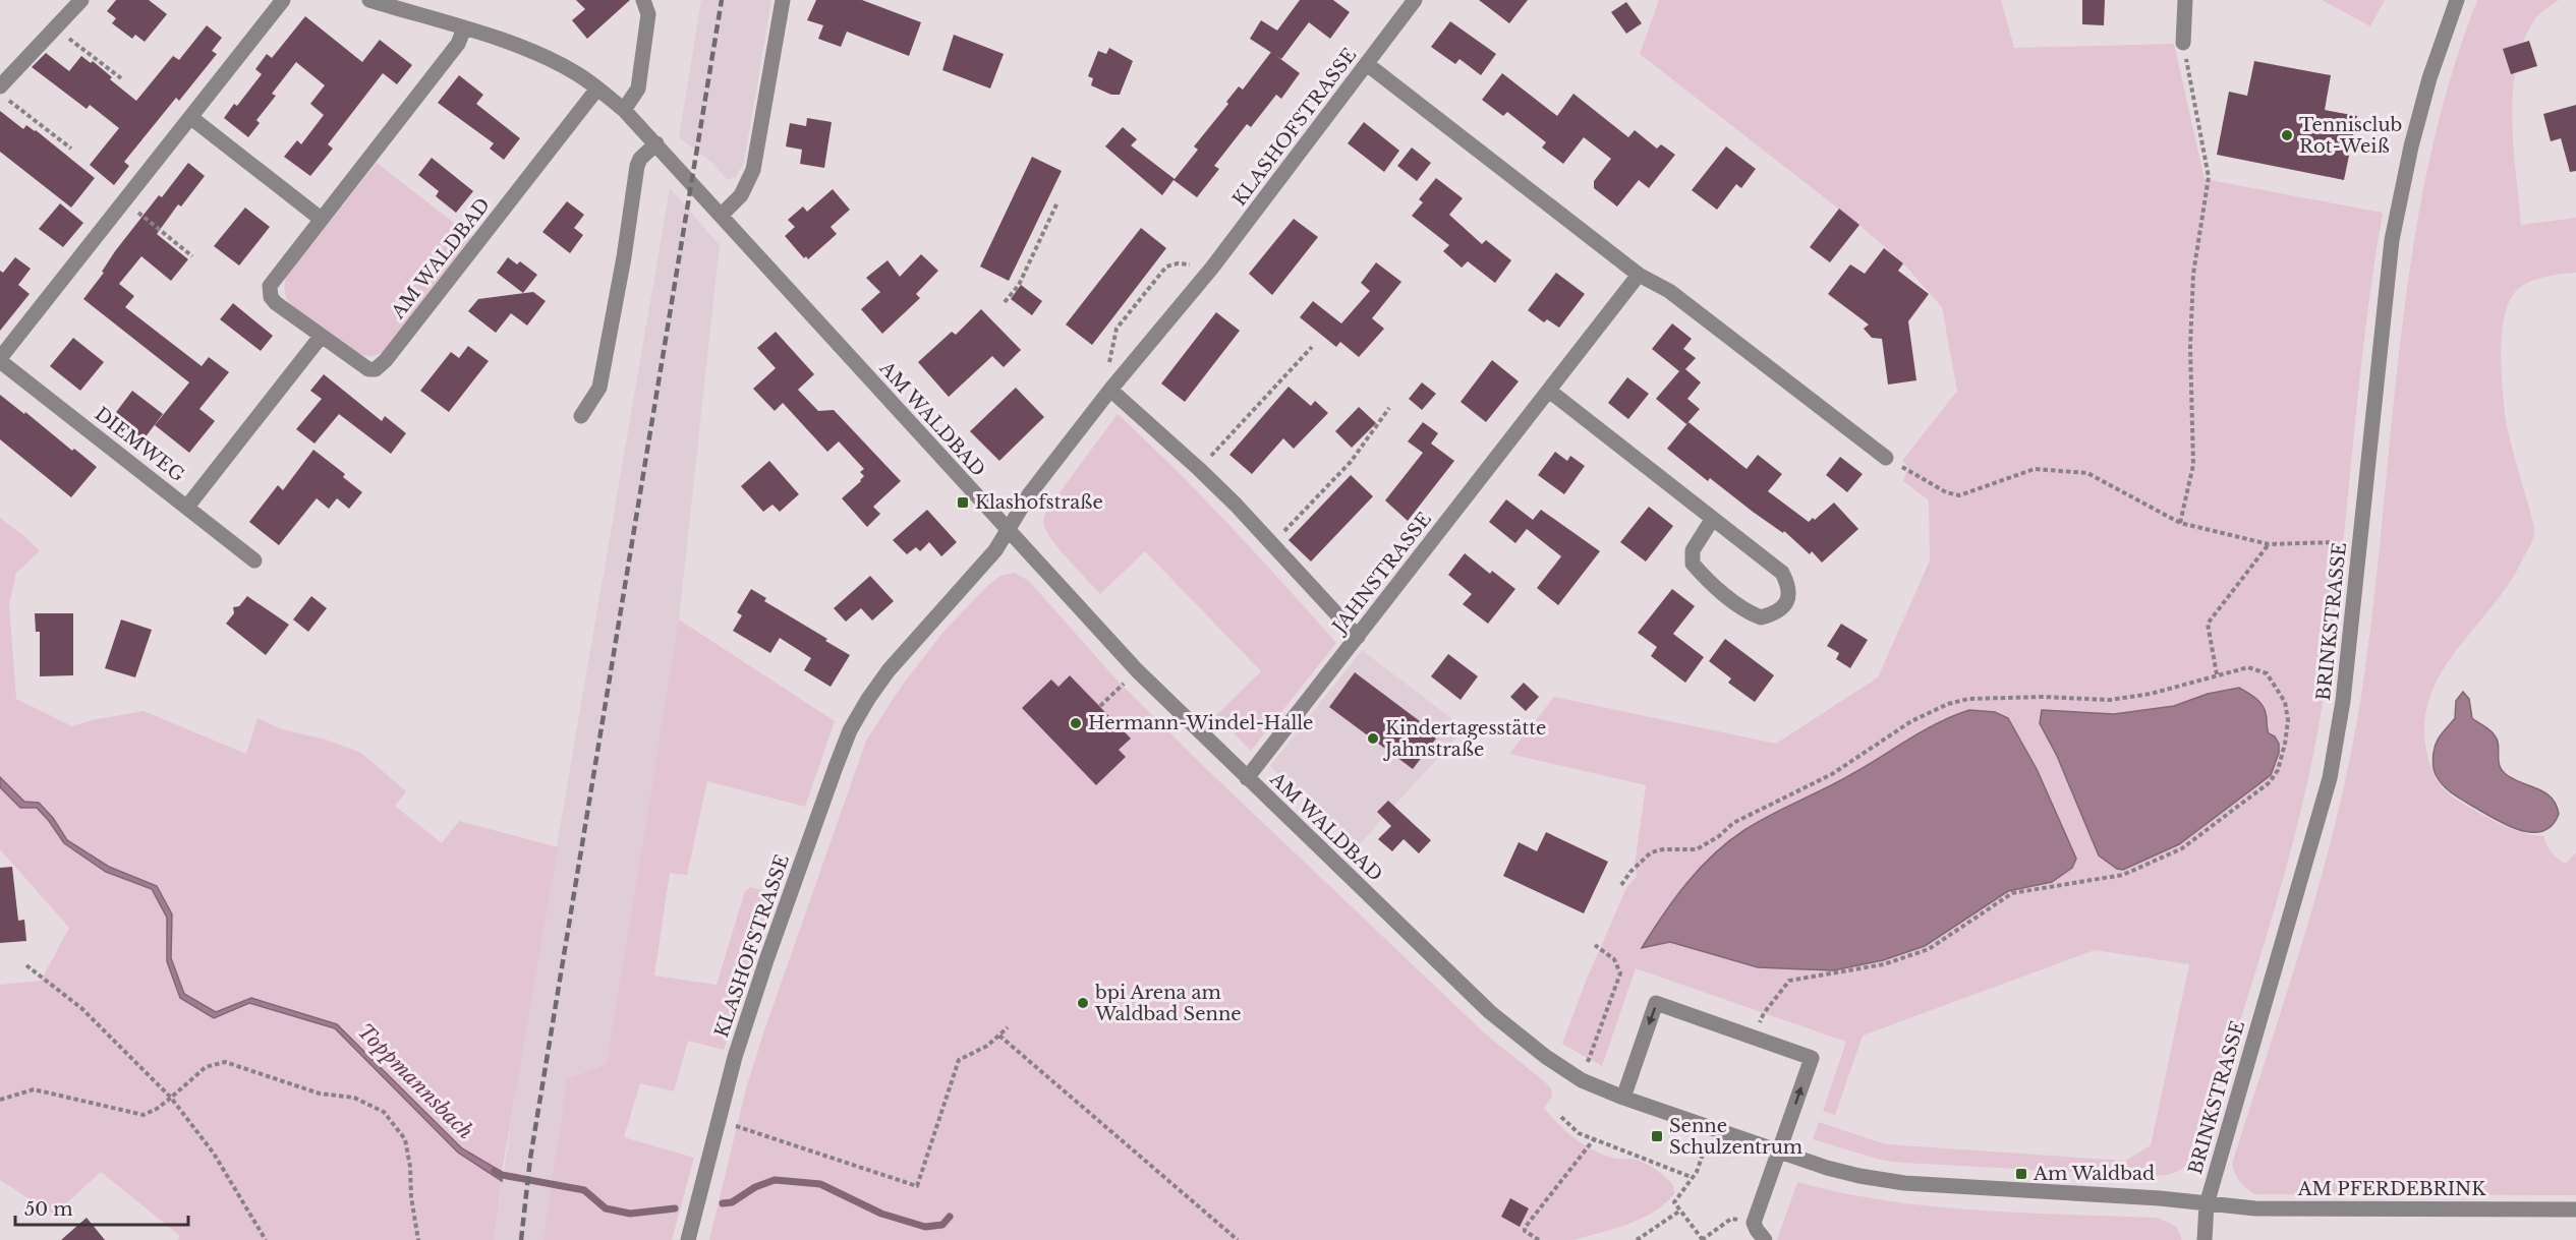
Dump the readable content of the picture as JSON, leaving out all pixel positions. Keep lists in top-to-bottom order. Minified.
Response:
{"streets":{"street":["KLASHOFSTRASSE","AM WALDBAD","DIEMWEG","JAHNSTRASSE","BRINKSTRASSE","AM PFERDEBRINK"]},"crossings":[["KLASHOFSTRASSE","AM WALDBAD"],["AM WALDBAD","JAHNSTRASSE"],["AM WALDBAD","BRINKSTRASSE"],["AM WALDBAD","AM PFERDEBRINK"],["BRINKSTRASSE","AM PFERDEBRINK"]],"water":["Toppmannsbach"],"places":{"other":["Tennisclub Rot-Weiß","Hermann-Windel-Halle","Kindertagesstätte Jahnstraße","bpi Arena am Waldbad Senne"],"transit":["Klashofstraße","Senne Schulzentrum","Am Waldbad"]},"scale_bar":"50 m"}
